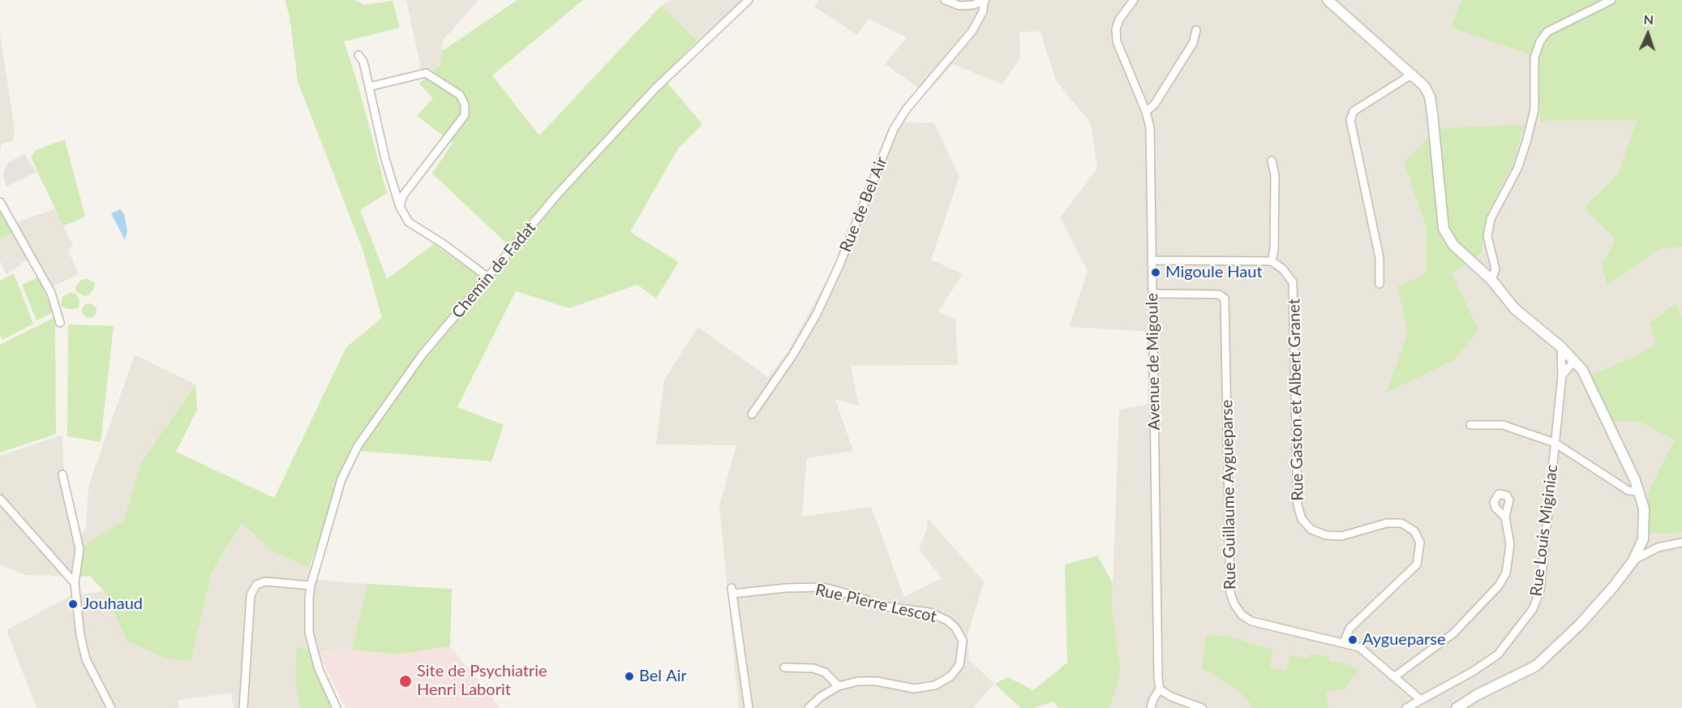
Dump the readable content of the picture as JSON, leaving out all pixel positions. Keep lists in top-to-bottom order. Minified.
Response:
{"streets":{"street":["Rue de Bel Air","Chemin de Fadat","Avenue de Migoule","Rue Gaston et Albert Granet","Rue Guillaume Aygueparse","Rue Louis Miginiac","Rue Pierre Lescot"]},"crossings":[["Avenue de Migoule","Rue Guillaume Aygueparse"],["Rue Gaston et Albert Granet","Rue Guillaume Aygueparse"],["Rue Guillaume Aygueparse","Rue Louis Miginiac"]],"places":["Migoule Haut","Jouhaud","Aygueparse","Bel Air","Site de Psychiatrie Henri Laborit"],"north":"top"}
